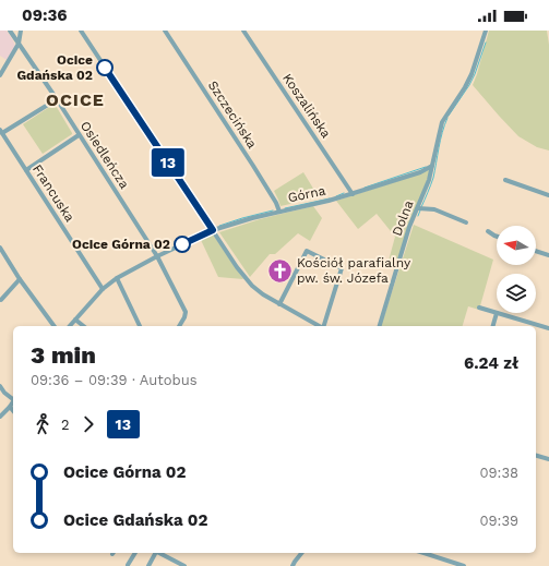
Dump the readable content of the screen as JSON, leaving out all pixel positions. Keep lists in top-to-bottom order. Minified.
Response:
{"streets":{"street":["Koszalińska","Szczecińska","Osiedleńcza","Francuska","Górna","Dolna"]},"crossings":[["Koszalińska","Górna"],["Szczecińska","Górna"],["Osiedleńcza","Górna"],["Francuska","Górna"],["Górna","Dolna"]],"districts":["OCICE"],"places":{"other":["Ocice Gdańska 02","Ocice Górna 02"],"church":["Kościół parafialny pw. św. Józefa"]},"lines":["bus line 13"],"north":"left","page":{"status":"09:36","on_map":"13","heading":["3 min","09:36 – 09:39 · Autobus","6.24 zł"],"legs":["2","13"],"list":[{"name":"Ocice Górna 02","value":"09:38"},{"name":"Ocice Gdańska 02","value":"09:39"}]}}
